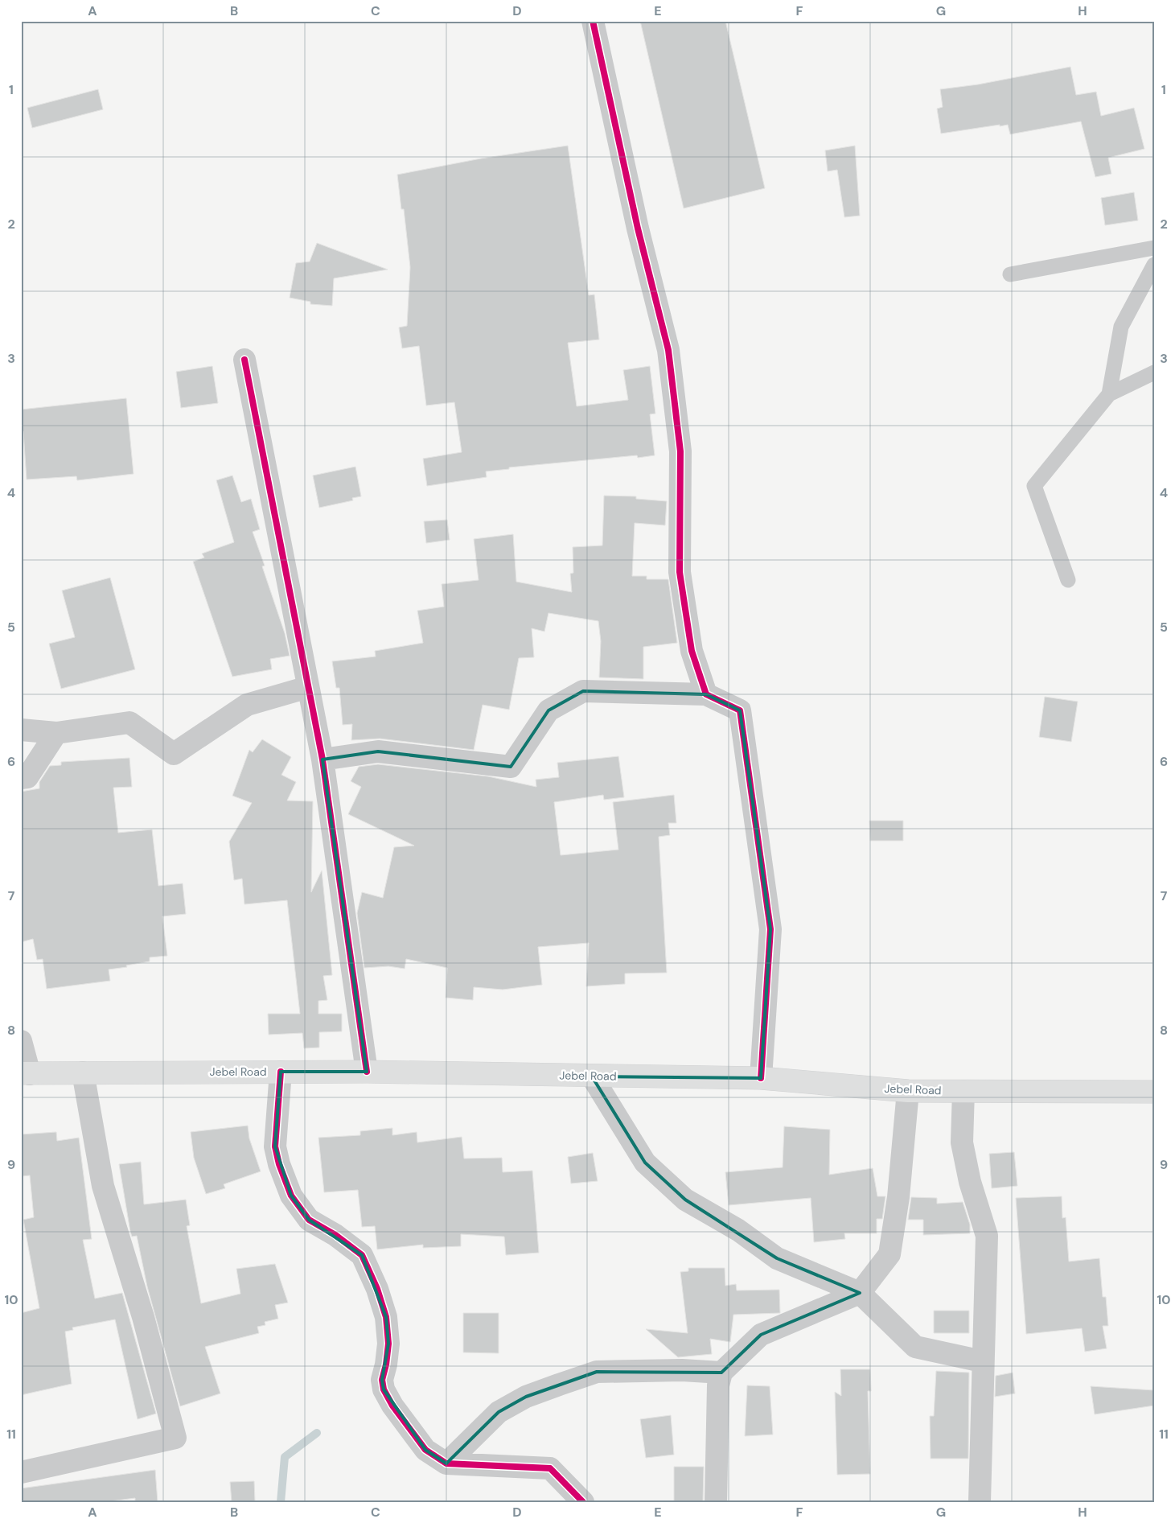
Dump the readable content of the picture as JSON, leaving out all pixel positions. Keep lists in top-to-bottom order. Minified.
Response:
{"streets":{"main road":["Jebel Road"]},"grid":{"columns":["A","B","C","D","E","F","G","H"],"rows":["1","2","3","4","5","6","7","8","9","10","11"]}}
